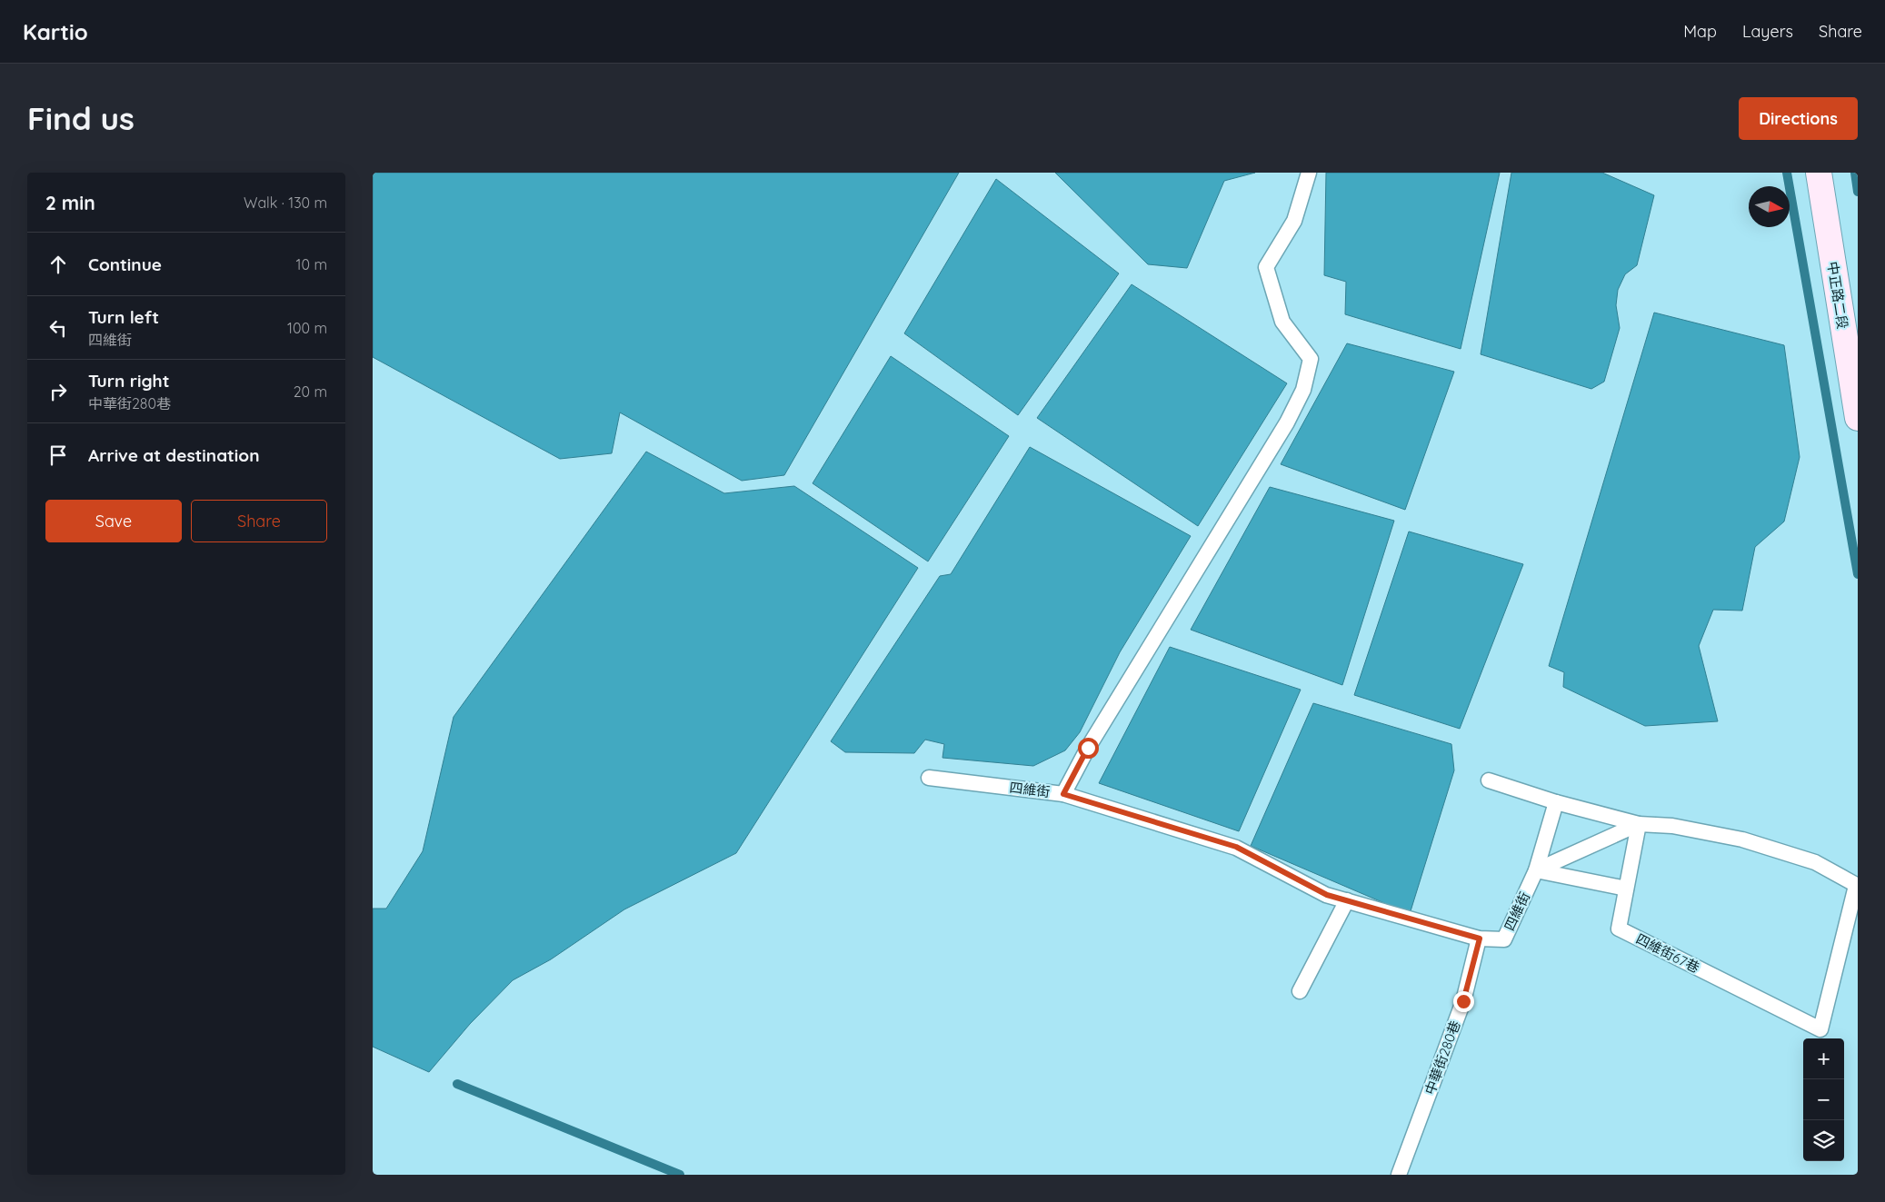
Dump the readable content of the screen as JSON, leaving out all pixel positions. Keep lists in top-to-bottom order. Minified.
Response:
{"streets":{"main road":["中正路二段"],"lane":["四維街","四維街67巷","中華街280巷"]},"crossings":[["四維街","中華街280巷"]],"north":"right","page":{"header":"Kartio","nav":["Map","Layers","Share"],"buttons":["Directions",["Save","Share"]],"title":"Find us","heading":["2 min","Walk · 130 m"],"list":[["Continue","10 m"],["Turn left","四維街","100 m"],["Turn right","中華街280巷","20 m"],"Arrive at destination"],"map_buttons":["+","−"]}}
